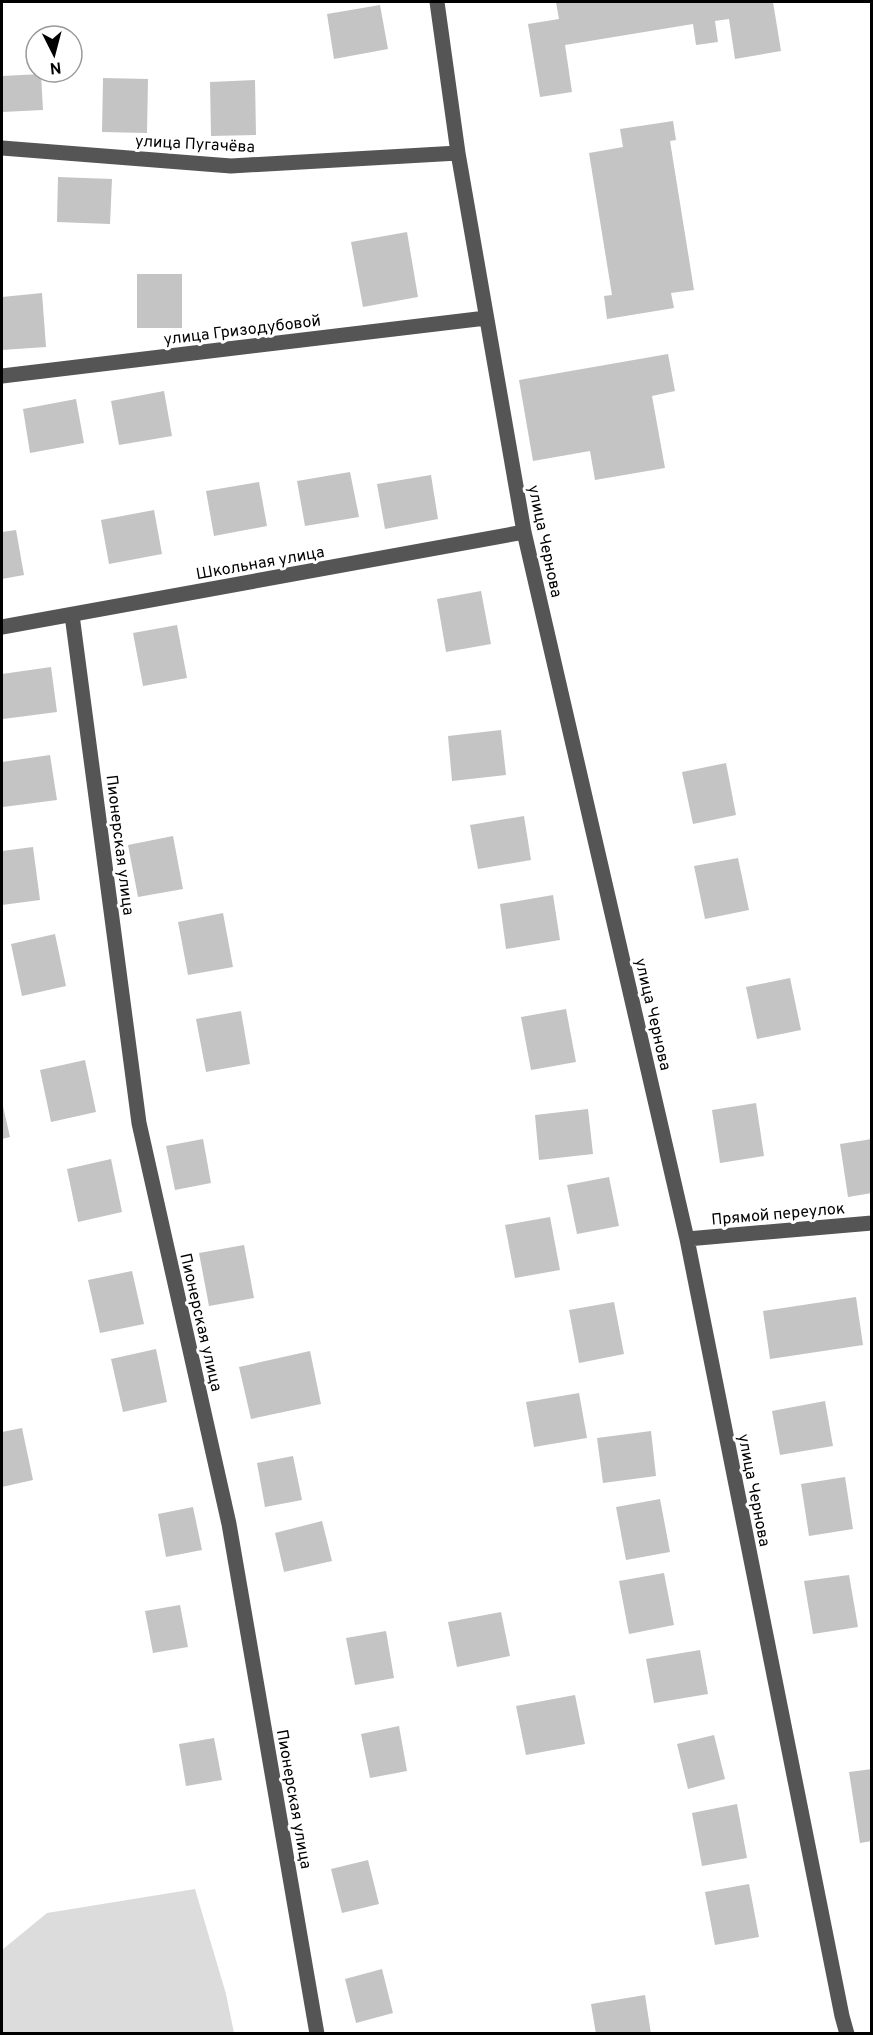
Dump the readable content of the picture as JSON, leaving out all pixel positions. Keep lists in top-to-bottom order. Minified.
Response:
{"streets":{"street":["улица Пугачёва","улица Гризодубовой","улица Чернова","Школьная улица","Пионерская улица","Прямой переулок"]},"crossings":[["улица Пугачёва","улица Чернова"],["улица Гризодубовой","улица Чернова"],["улица Чернова","Школьная улица"],["улица Чернова","Прямой переулок"],["Школьная улица","Пионерская улица"]],"north":"bottom"}
